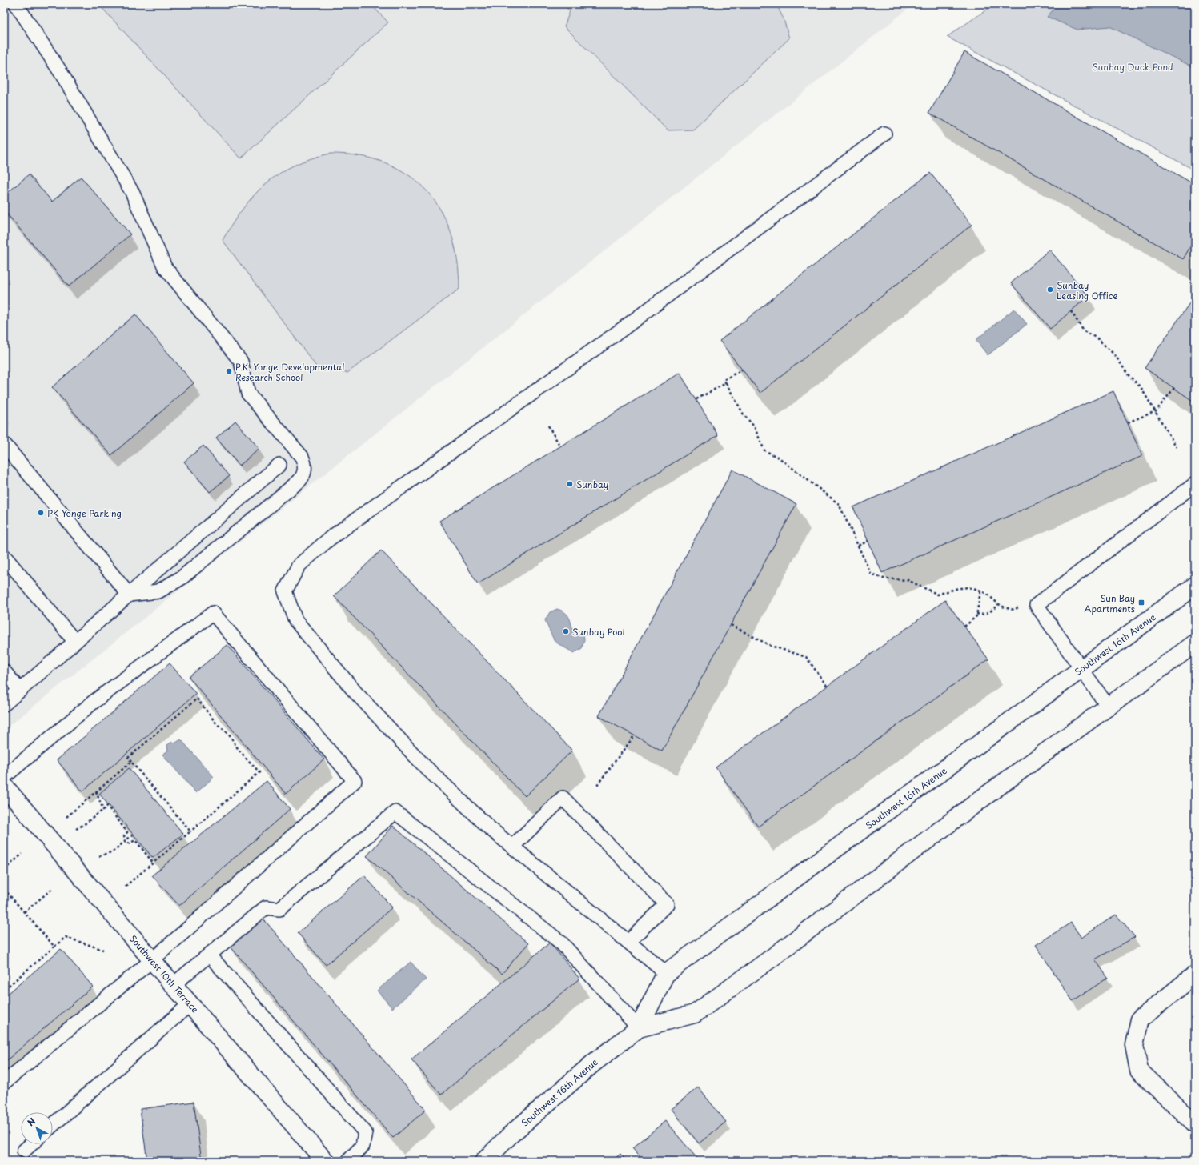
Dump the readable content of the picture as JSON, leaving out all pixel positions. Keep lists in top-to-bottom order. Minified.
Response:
{"streets":{"main road":["Southwest 16th Avenue","Southwest 10th Terrace"]},"parks":["Sunbay Duck Pond"],"places":{"other":["Sunbay Leasing Office","P.K. Yonge Developmental Research School","Sunbay","PK Yonge Parking","Sunbay Pool"],"transit":["Sun Bay Apartments"]},"north":"top left"}
